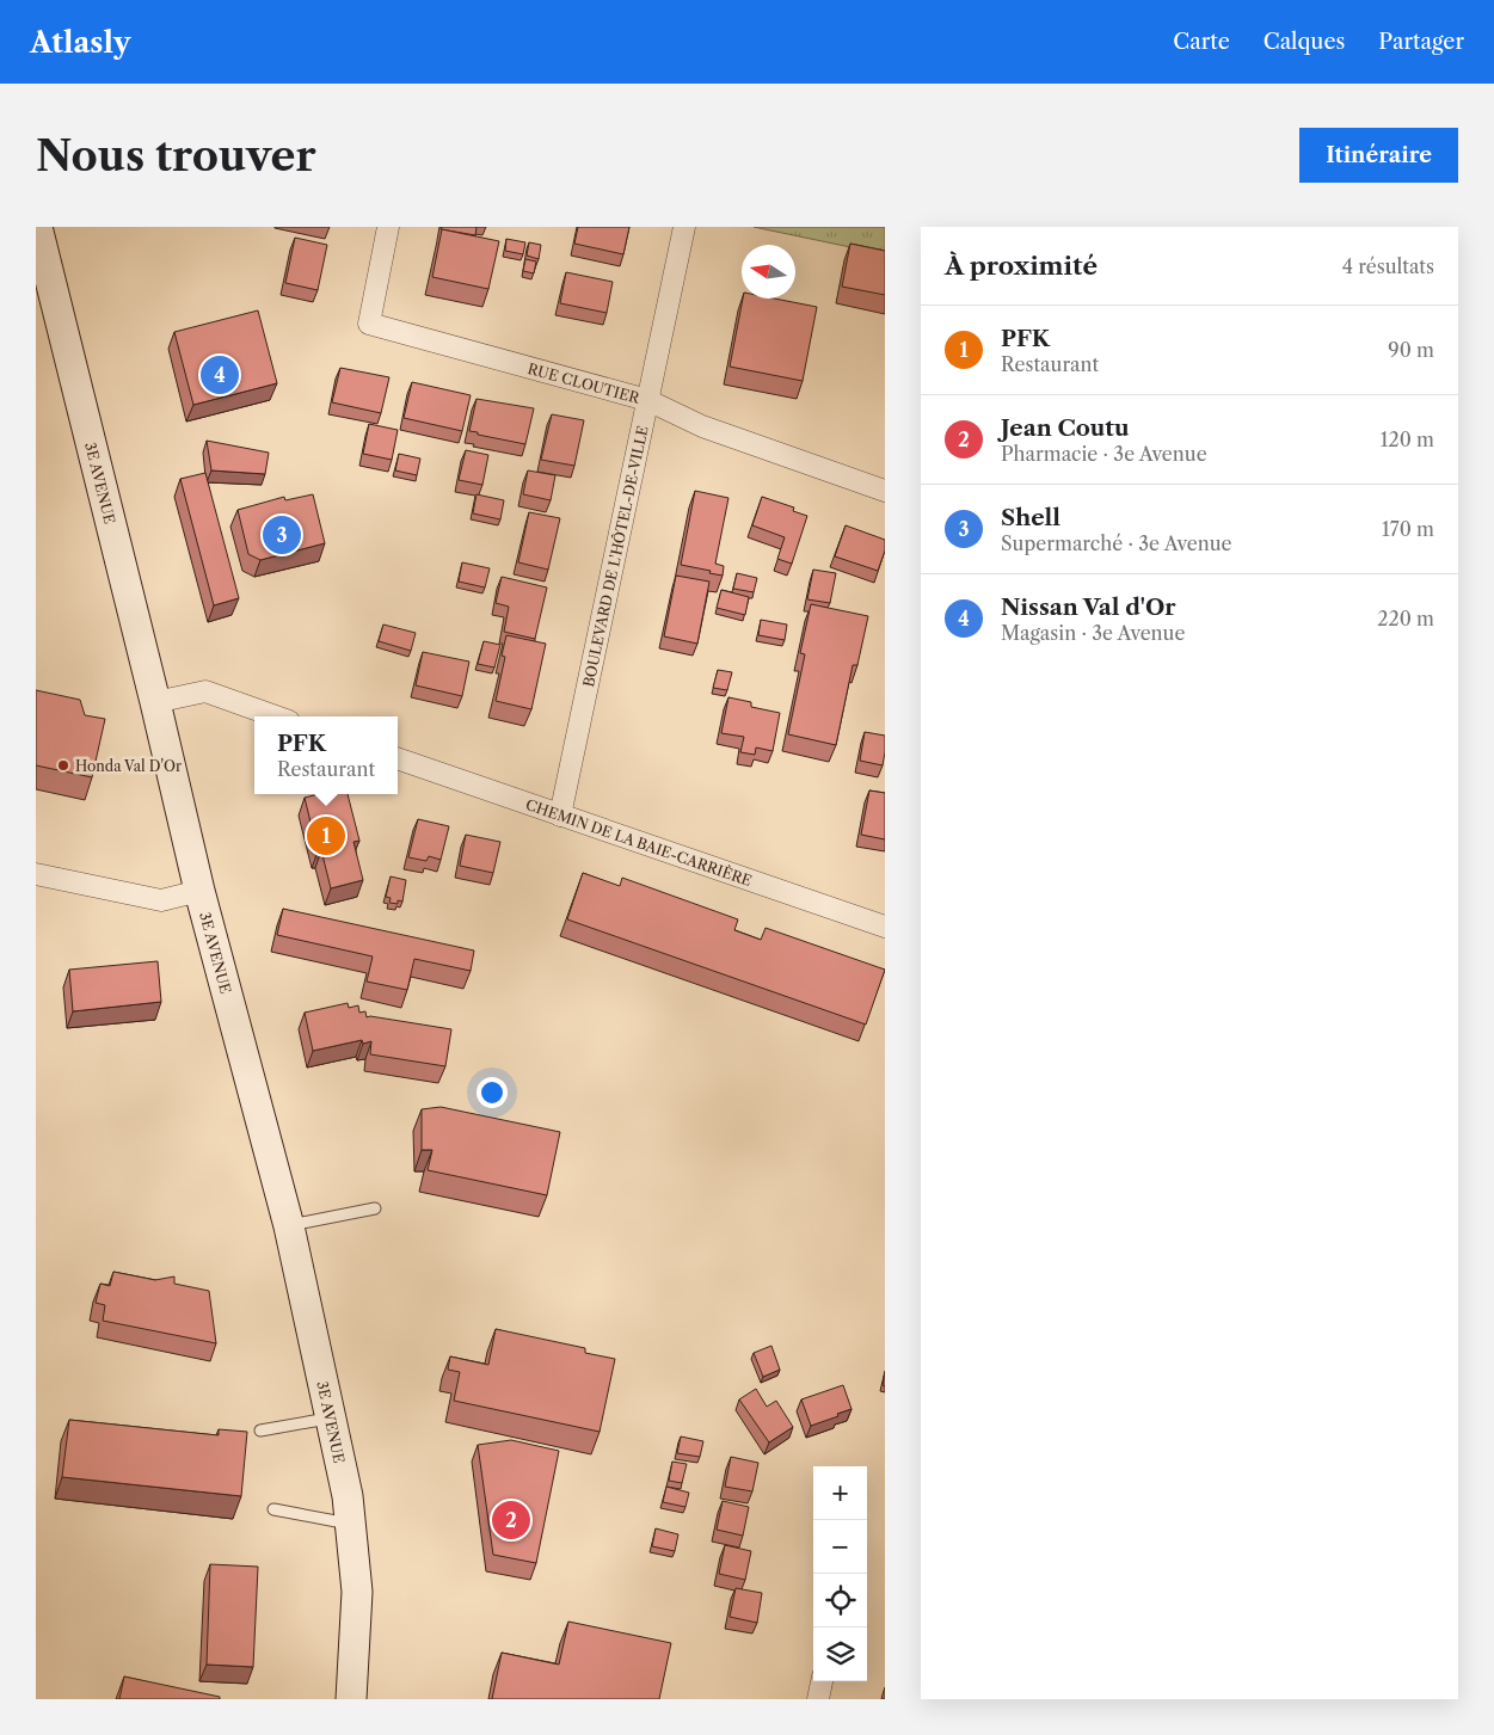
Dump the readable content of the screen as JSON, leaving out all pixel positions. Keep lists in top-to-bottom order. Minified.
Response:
{"streets":{"main road":["3E AVENUE"],"street":["RUE CLOUTIER","BOULEVARD DE L'HÔTEL-DE-VILLE","CHEMIN DE LA BAIE-CARRIÈRE"]},"crossings":[["RUE CLOUTIER","BOULEVARD DE L'HÔTEL-DE-VILLE"],["BOULEVARD DE L'HÔTEL-DE-VILLE","CHEMIN DE LA BAIE-CARRIÈRE"]],"places":["Honda Val D'Or"],"north":"left","page":{"header":"Atlasly","nav":["Carte","Calques","Partager"],"buttons":"Itinéraire","title":"Nous trouver","heading":["À proximité","4 résultats"],"list":[{"mark":"1","name":"PFK","note":"Restaurant","value":"90 m"},{"mark":"2","name":"Jean Coutu","note":"Pharmacie · 3e Avenue","value":"120 m"},{"mark":"3","name":"Shell","note":"Supermarché · 3e Avenue","value":"170 m"},{"mark":"4","name":"Nissan Val d'Or","note":"Magasin · 3e Avenue","value":"220 m"}],"pins":["4","3","1","2"],"popup":["PFK","Restaurant"],"map_buttons":["+","−"]}}
